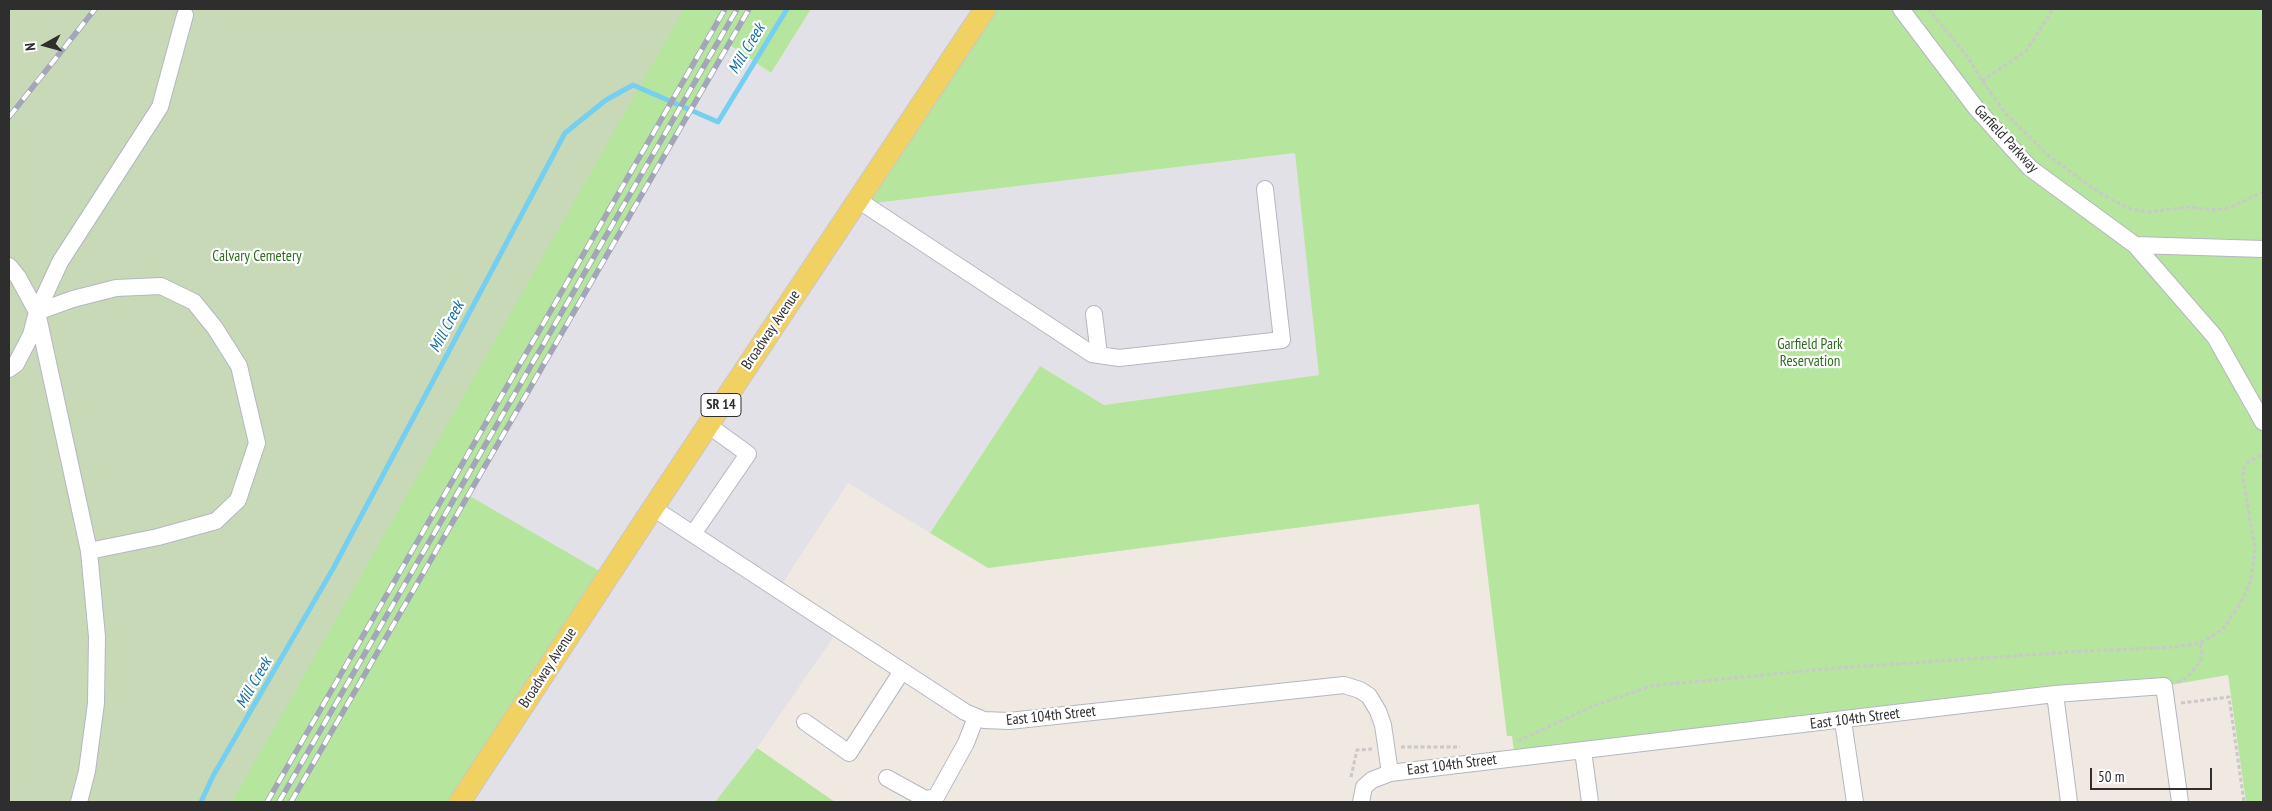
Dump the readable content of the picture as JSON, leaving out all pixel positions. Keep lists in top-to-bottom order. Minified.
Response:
{"streets":{"main road":["Broadway Avenue","SR 14"],"street":["Garfield Parkway","East 104th Street"]},"crossings":[["Broadway Avenue","East 104th Street"]],"water":["Mill Creek"],"parks":["Calvary Cemetery","Garfield Park Reservation"],"scale_bar":"50 m","north":"left"}
